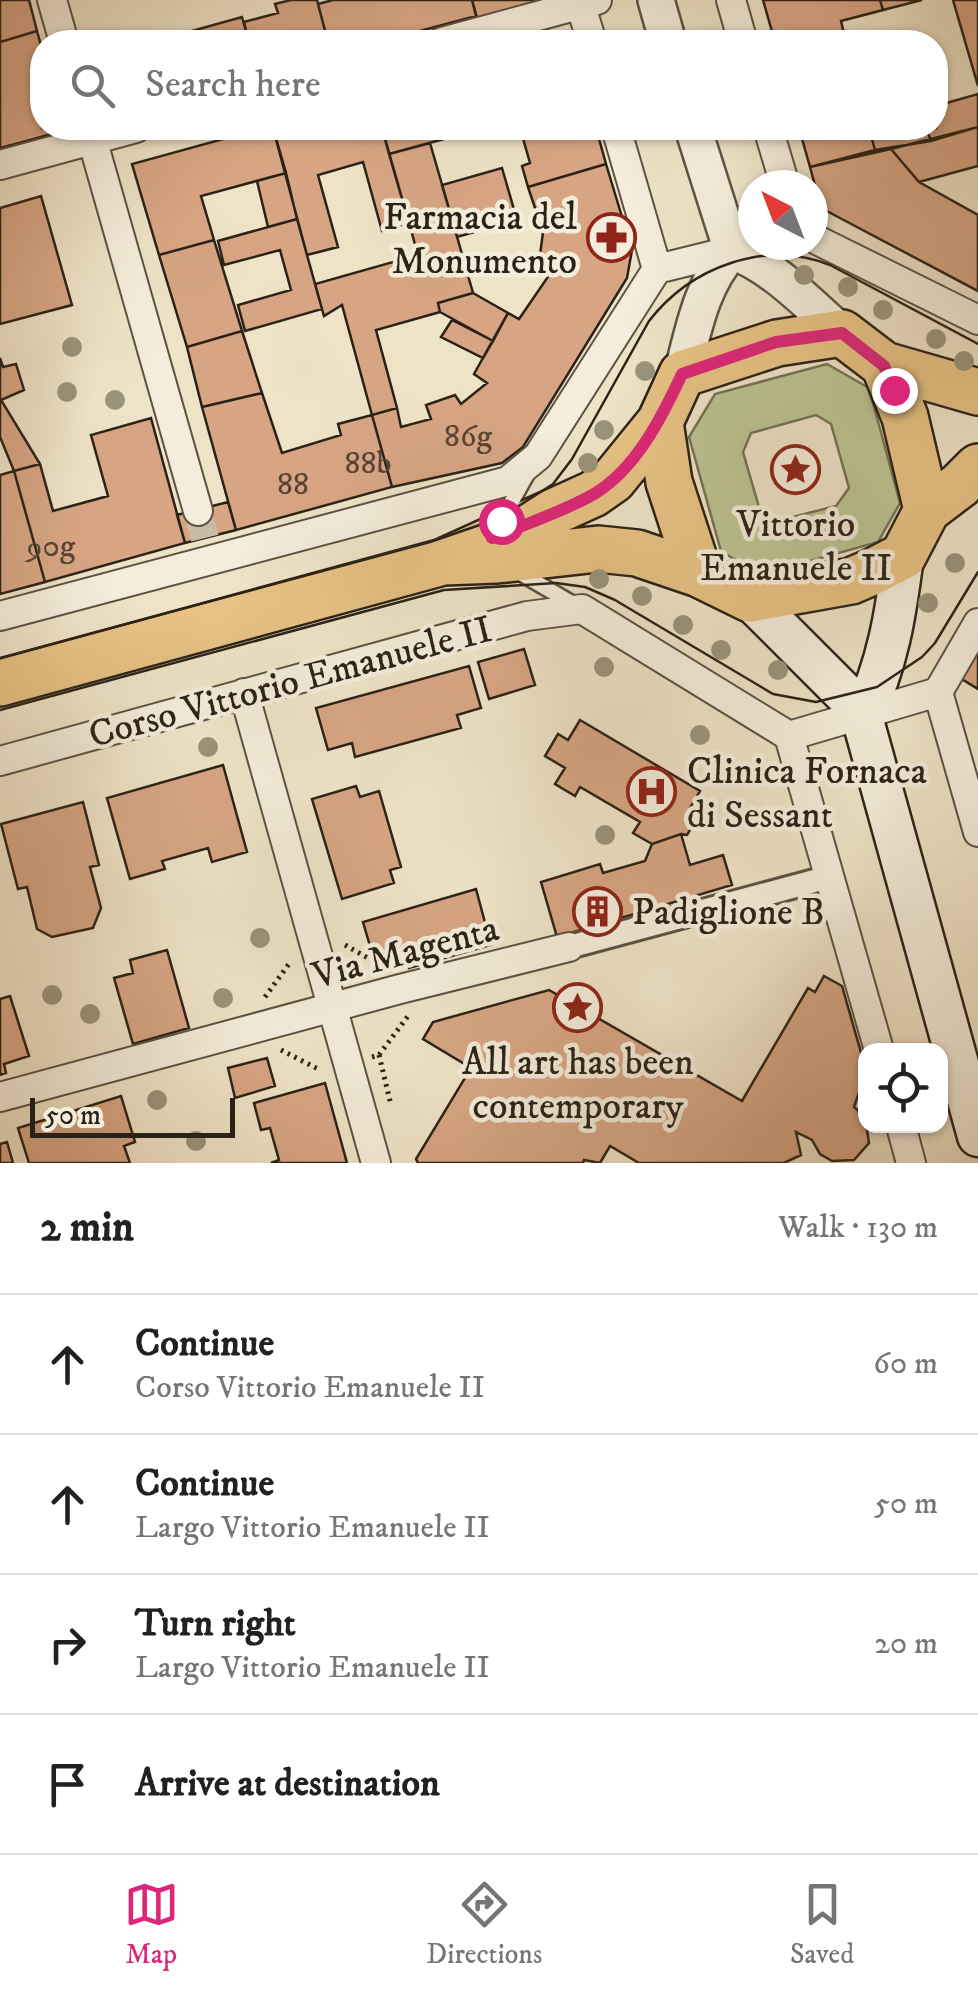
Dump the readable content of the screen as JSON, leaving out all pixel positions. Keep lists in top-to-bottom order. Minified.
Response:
{"streets":{"main road":["Corso Vittorio Emanuele II"],"street":["Via Magenta"]},"places":{"pharmacy":["Farmacia del Monumento"],"place":["Vittorio Emanuele II","All art has been contemporary"],"hospital":["Clinica Fornaca di Sessant"],"building":["Padiglione B"]},"house_numbers":["86g","88b","88","90g"],"scale_bar":"50 m","north":"top left","page":{"search":"Search here","scale":"50 m","heading":["2 min","Walk · 130 m"],"list":[["Continue","Corso Vittorio Emanuele II","60 m"],["Continue","Largo Vittorio Emanuele II","50 m"],["Turn right","Largo Vittorio Emanuele II","20 m"],"Arrive at destination"],"nav":["Map","Directions","Saved"]}}
